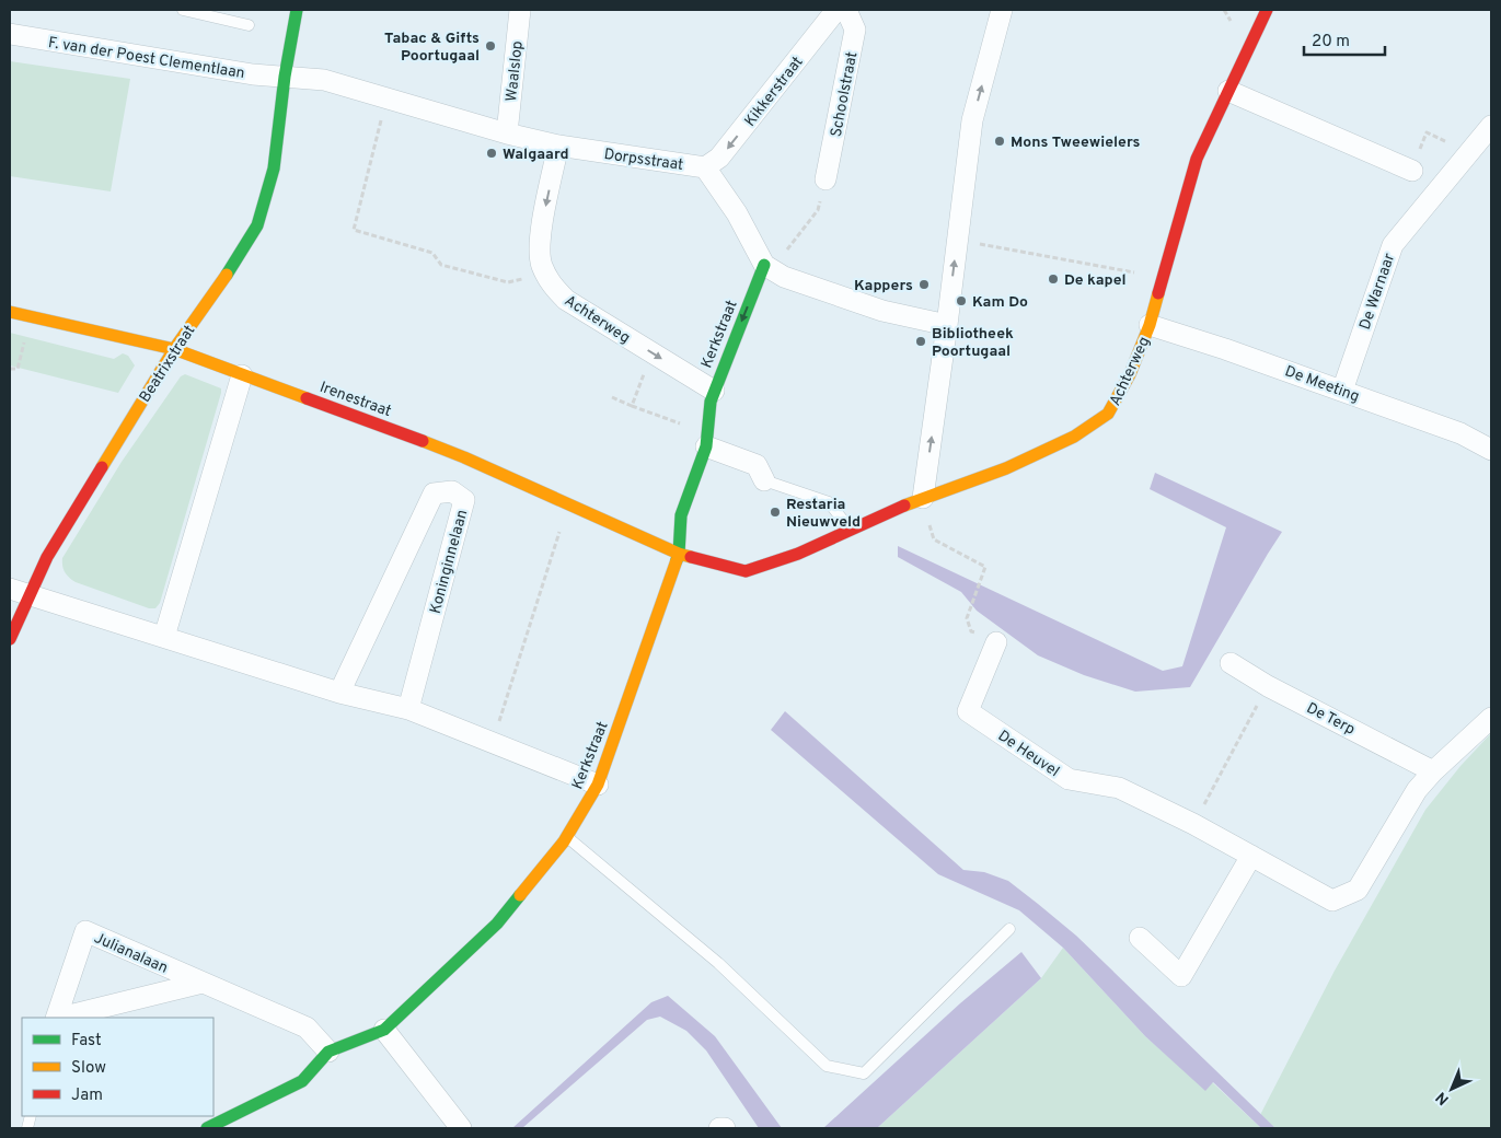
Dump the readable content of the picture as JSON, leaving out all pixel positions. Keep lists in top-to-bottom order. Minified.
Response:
{"streets":{"street":["F. van der Poest Clementlaan","Waalslop","Kikkerstraat","Schoolstraat","Dorpsstraat","De Warnaar","Achterweg","Kerkstraat","Beatrixstraat","De Meeting","Irenestraat","Koninginnelaan","De Terp","De Heuvel","Julianalaan"]},"crossings":[["F. van der Poest Clementlaan","Dorpsstraat"],["F. van der Poest Clementlaan","Beatrixstraat"],["Waalslop","Dorpsstraat"],["Kikkerstraat","Dorpsstraat"],["Dorpsstraat","Achterweg"],["Dorpsstraat","Kerkstraat"],["Dorpsstraat","Beatrixstraat"],["De Warnaar","De Meeting"],["Achterweg","Kerkstraat"],["Achterweg","De Meeting"],["Achterweg","Irenestraat"],["Kerkstraat","Irenestraat"],["Kerkstraat","Julianalaan"],["Beatrixstraat","Irenestraat"],["De Terp","De Heuvel"]],"one_way":["Kikkerstraat"],"places":["Tabac & Gifts Poortugaal","Mons Tweewielers","Walgaard","De kapel","Kappers","Kam Do","Bibliotheek Poortugaal","Restaria Nieuwveld"],"legend":["Fast","Slow","Jam"],"scale_bar":"20 m","north":"bottom left"}
